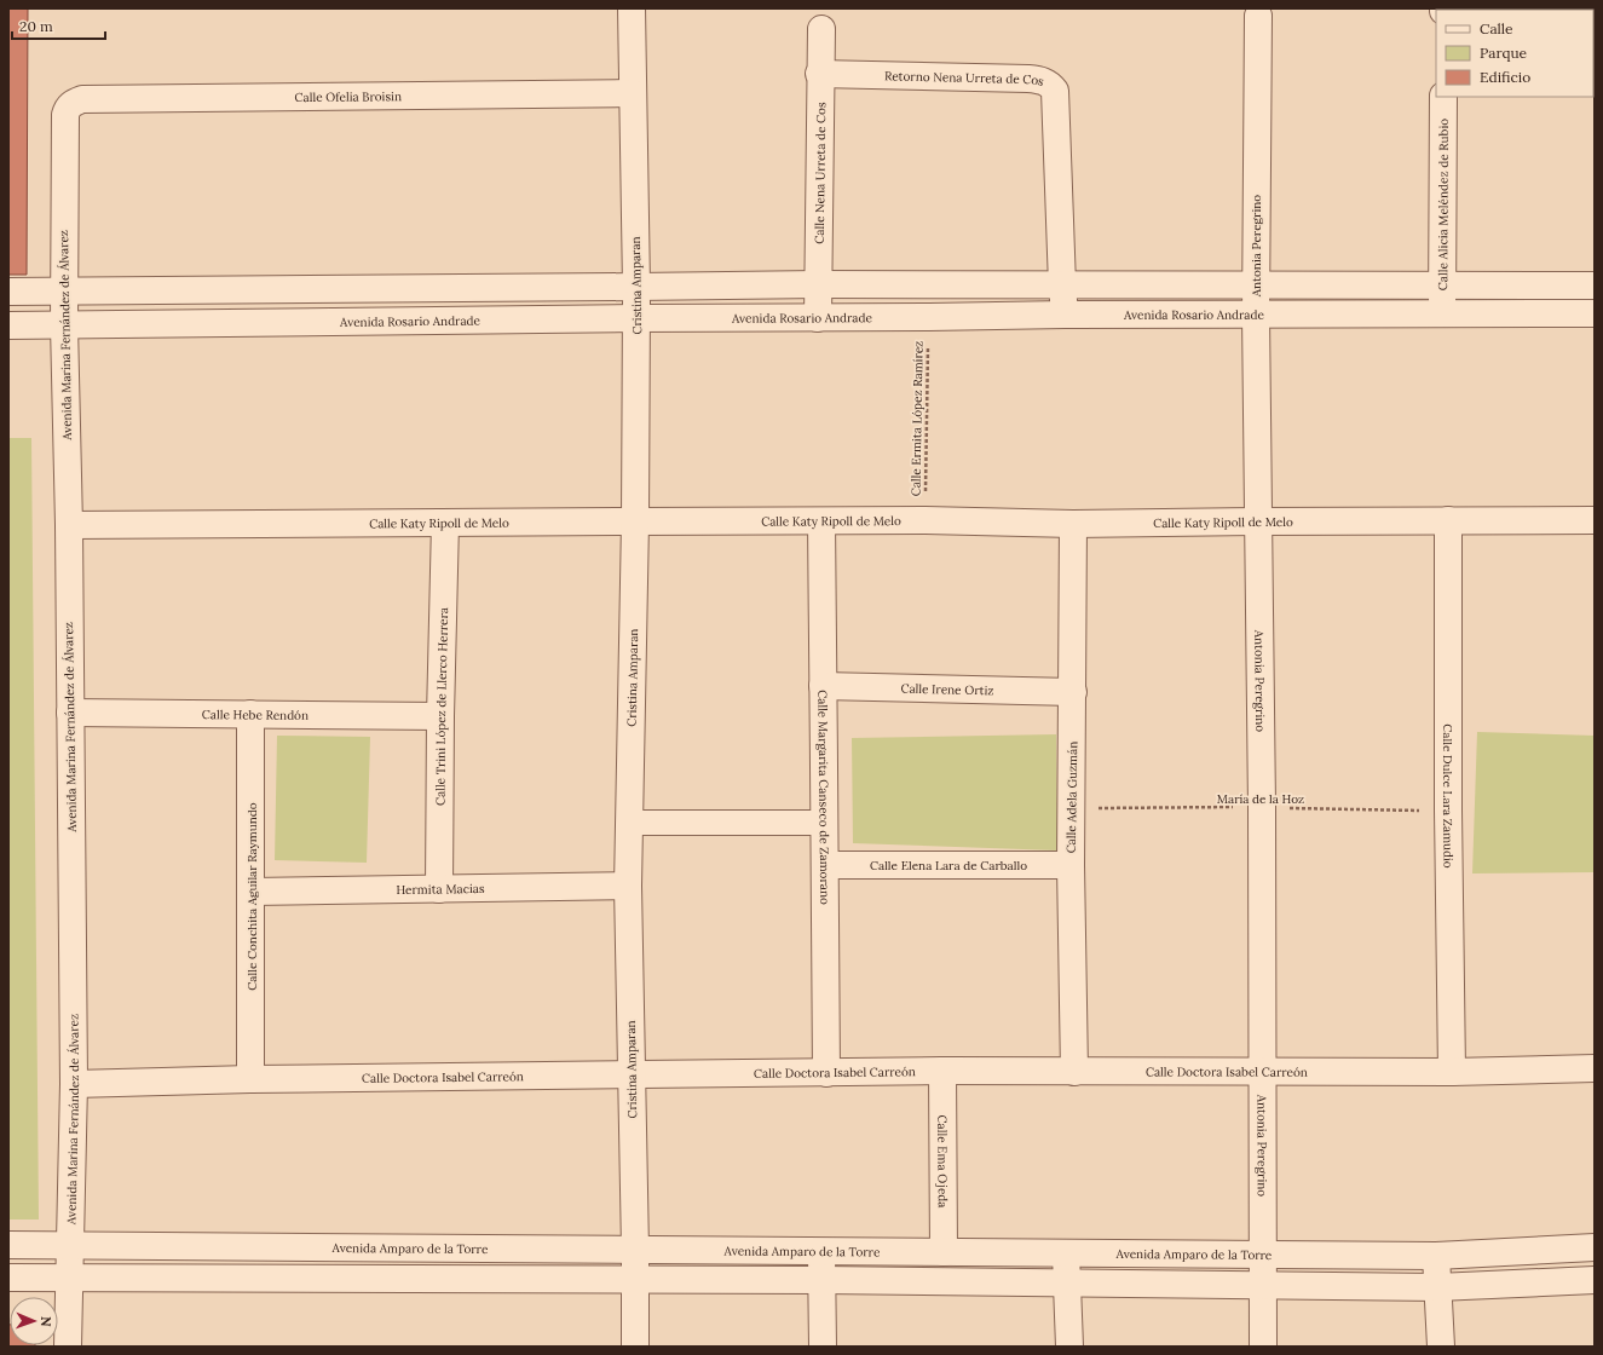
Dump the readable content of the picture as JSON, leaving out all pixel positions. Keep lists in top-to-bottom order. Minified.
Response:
{"streets":{"street":["Retorno Nena Urreta de Cos","Calle Ofelia Broisin","Calle Nena Urreta de Cos","Calle Alicia Meléndez de Rubio","Antonia Peregrino","Cristina Amparan","Avenida Rosario Andrade","Avenida Marina Fernández de Álvarez","Calle Katy Ripoll de Melo","Calle Irene Ortiz","Calle Trini López de Llerco Herrera","Calle Hebe Rendón","Calle Dulce Lara Zamudio","Calle Margarita Canseco de Zamorano","Calle Adela Guzmán","Calle Elena Lara de Carballo","Hermita Macias","Calle Conchita Aguilar Raymundo","Calle Doctora Isabel Carreón","Calle Ema Ojeda","Avenida Amparo de la Torre"],"path":["Calle Ermita López Ramírez","María de la Hoz"]},"crossings":[["Retorno Nena Urreta de Cos","Calle Nena Urreta de Cos"],["Retorno Nena Urreta de Cos","Avenida Rosario Andrade"],["Calle Ofelia Broisin","Cristina Amparan"],["Calle Ofelia Broisin","Avenida Marina Fernández de Álvarez"],["Calle Nena Urreta de Cos","Avenida Rosario Andrade"],["Calle Alicia Meléndez de Rubio","Avenida Rosario Andrade"],["Antonia Peregrino","Avenida Rosario Andrade"],["Antonia Peregrino","Calle Katy Ripoll de Melo"],["Antonia Peregrino","María de la Hoz"],["Antonia Peregrino","Calle Doctora Isabel Carreón"],["Antonia Peregrino","Avenida Amparo de la Torre"],["Cristina Amparan","Avenida Rosario Andrade"],["Cristina Amparan","Calle Katy Ripoll de Melo"],["Cristina Amparan","Hermita Macias"],["Cristina Amparan","Calle Doctora Isabel Carreón"],["Cristina Amparan","Avenida Amparo de la Torre"],["Avenida Rosario Andrade","Avenida Marina Fernández de Álvarez"],["Avenida Rosario Andrade","Calle Ermita López Ramírez"],["Avenida Marina Fernández de Álvarez","Calle Katy Ripoll de Melo"],["Avenida Marina Fernández de Álvarez","Calle Hebe Rendón"],["Avenida Marina Fernández de Álvarez","Calle Doctora Isabel Carreón"],["Avenida Marina Fernández de Álvarez","Avenida Amparo de la Torre"],["Calle Ermita López Ramírez","Calle Katy Ripoll de Melo"],["Calle Katy Ripoll de Melo","Calle Trini López de Llerco Herrera"],["Calle Katy Ripoll de Melo","Calle Dulce Lara Zamudio"],["Calle Katy Ripoll de Melo","Calle Margarita Canseco de Zamorano"],["Calle Katy Ripoll de Melo","Calle Adela Guzmán"],["Calle Irene Ortiz","Calle Margarita Canseco de Zamorano"],["Calle Irene Ortiz","Calle Adela Guzmán"],["Calle Trini López de Llerco Herrera","Calle Hebe Rendón"],["Calle Trini López de Llerco Herrera","Hermita Macias"],["Calle Hebe Rendón","Calle Conchita Aguilar Raymundo"],["Calle Dulce Lara Zamudio","María de la Hoz"],["Calle Dulce Lara Zamudio","Calle Doctora Isabel Carreón"],["Calle Margarita Canseco de Zamorano","Calle Elena Lara de Carballo"],["Calle Margarita Canseco de Zamorano","Calle Doctora Isabel Carreón"],["Calle Adela Guzmán","María de la Hoz"],["Calle Adela Guzmán","Calle Elena Lara de Carballo"],["Calle Adela Guzmán","Calle Doctora Isabel Carreón"],["Hermita Macias","Calle Conchita Aguilar Raymundo"],["Calle Conchita Aguilar Raymundo","Calle Doctora Isabel Carreón"],["Calle Doctora Isabel Carreón","Calle Ema Ojeda"],["Calle Ema Ojeda","Avenida Amparo de la Torre"]],"legend":["Calle","Parque","Edificio"],"scale_bar":"20 m","north":"right"}
